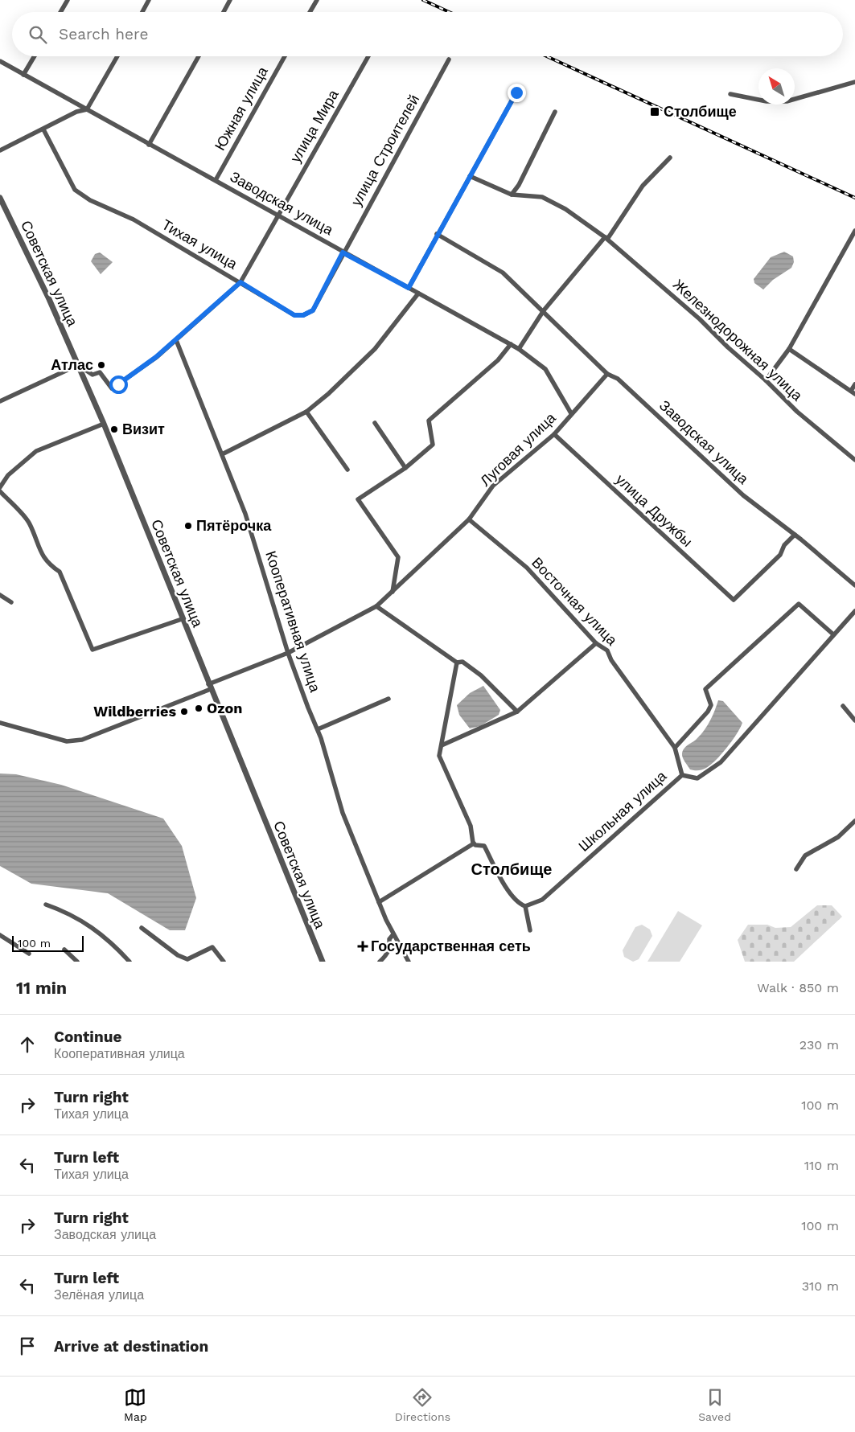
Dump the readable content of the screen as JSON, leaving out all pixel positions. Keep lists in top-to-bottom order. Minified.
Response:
{"streets":{"street":["Южная улица","улица Мира","улица Строителей","Заводская улица","Тихая улица","Советская улица","Железнодорожная улица","Луговая улица","улица Дружбы","Восточная улица","Кооперативная улица","Школьная улица"]},"crossings":[["Южная улица","Заводская улица"],["улица Мира","Заводская улица"],["улица Строителей","Заводская улица"],["улица Строителей","Тихая улица"],["Заводская улица","Тихая улица"],["Заводская улица","Луговая улица"],["Заводская улица","улица Дружбы"],["Советская улица","Луговая улица"],["Луговая улица","улица Дружбы"],["Луговая улица","Восточная улица"],["Луговая улица","Кооперативная улица"],["Восточная улица","Школьная улица"]],"districts":["Столбище"],"places":{"transit":["Столбище"],"other":["Атлас","Визит","Пятёрочка","Ozon","Wildberries"],"health":["Государственная сеть"]},"scale_bar":"100 m","north":"top left","page":{"search":"Search here","scale":"100 m","heading":["11 min","Walk · 850 m"],"list":[["Continue","Кооперативная улица","230 m"],["Turn right","Тихая улица","100 m"],["Turn left","Тихая улица","110 m"],["Turn right","Заводская улица","100 m"],["Turn left","Зелёная улица","310 m"],"Arrive at destination"],"nav":["Map","Directions","Saved"]}}
